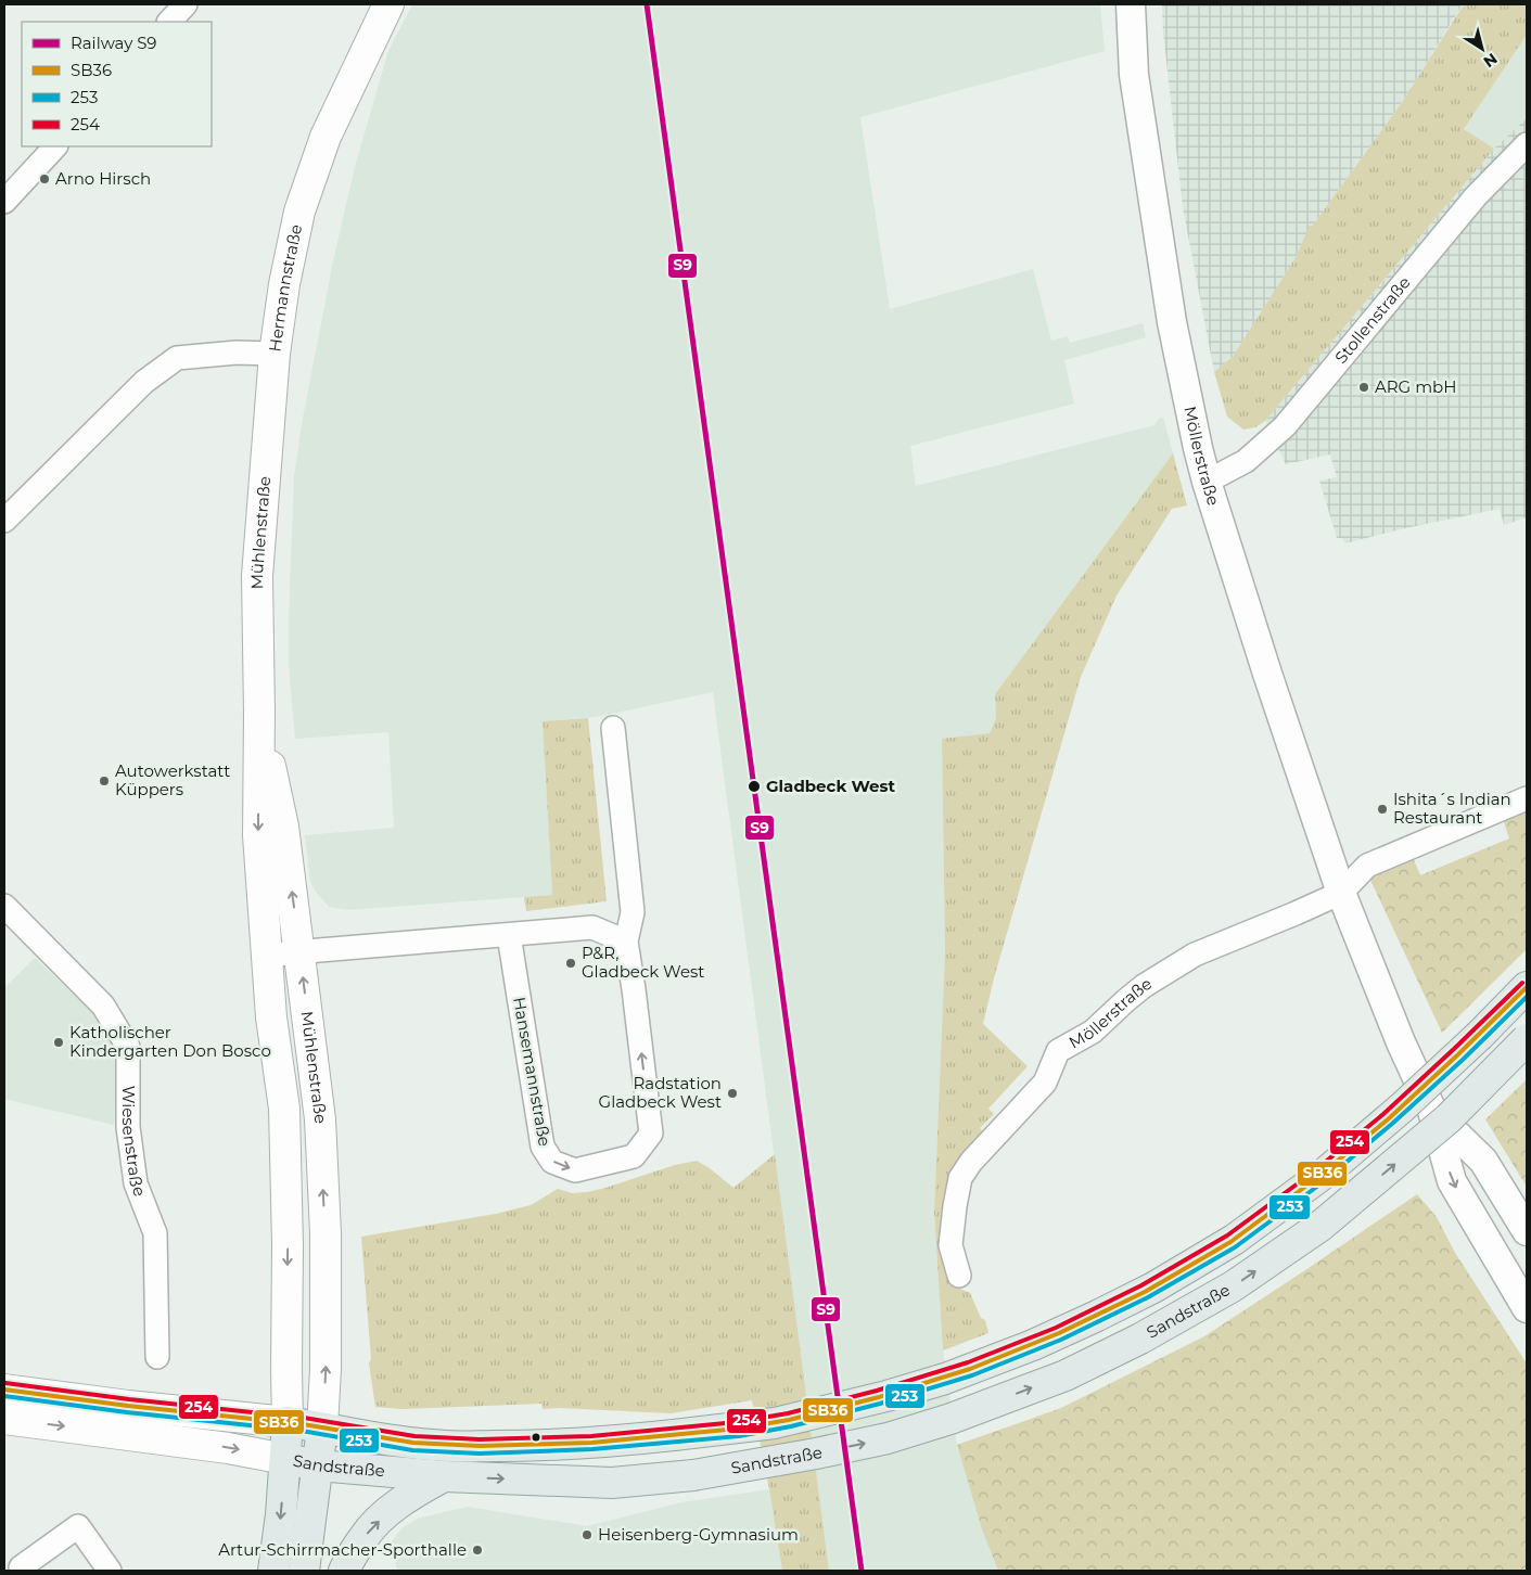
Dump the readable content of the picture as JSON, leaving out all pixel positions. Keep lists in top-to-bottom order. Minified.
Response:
{"streets":{"main road":["Hermannstraße","Mühlenstraße","Sandstraße"],"street":["Stollenstraße","Möllerstraße","Hansemannstraße","Wiesenstraße"]},"crossings":[["Hermannstraße","Mühlenstraße"],["Stollenstraße","Möllerstraße"],["Mühlenstraße","Sandstraße"]],"places":["Arno Hirsch","ARG mbH","Autowerkstatt Küppers","Gladbeck West","Ishita´s Indian Restaurant","P&R, Gladbeck West","Katholischer Kindergarten Don Bosco","Radstation Gladbeck West","Heisenberg-Gymnasium","Artur-Schirrmacher-Sporthalle"],"lines":["rail line S9","transit line 254","transit line SB36","transit line 253"],"legend":["Railway S9","SB36","253","254"],"north":"bottom right"}
